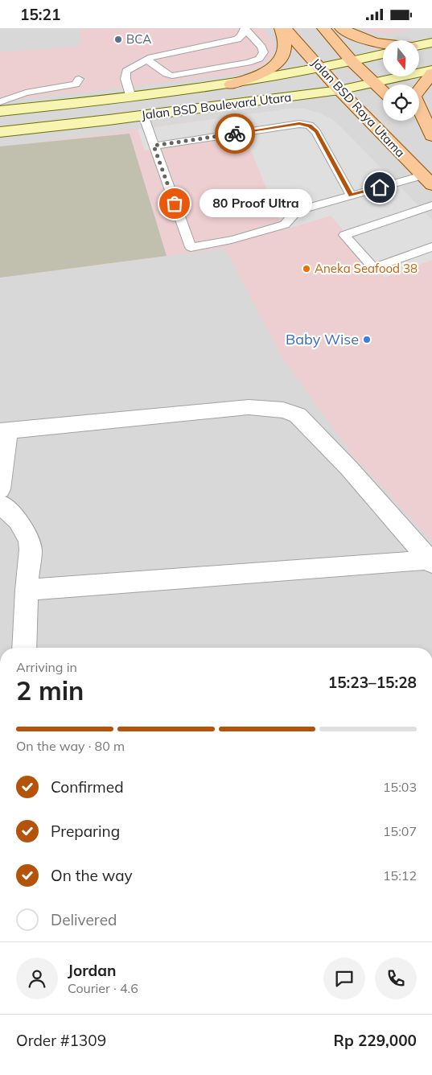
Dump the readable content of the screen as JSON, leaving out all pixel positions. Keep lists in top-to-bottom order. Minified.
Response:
{"streets":{"main road":["Jalan BSD Boulevard Utara","Jalan BSD Raya Utama"]},"crossings":[["Jalan BSD Boulevard Utara","Jalan BSD Raya Utama"]],"places":["BCA","80 Proof Ultra","Aneka Seafood 38","Baby Wise"],"north":"bottom","page":{"status":"15:21","bubble":"80 Proof Ultra","heading":["2 min","Arriving in","15:23–15:28"],"panel":["Jordan","Courier · 4.6","Order #1309","Rp 229,000"],"bar":"On the way · 80 m","list":[["Confirmed","15:03"],["Preparing","15:07"],["On the way","15:12"],"Delivered"]}}
